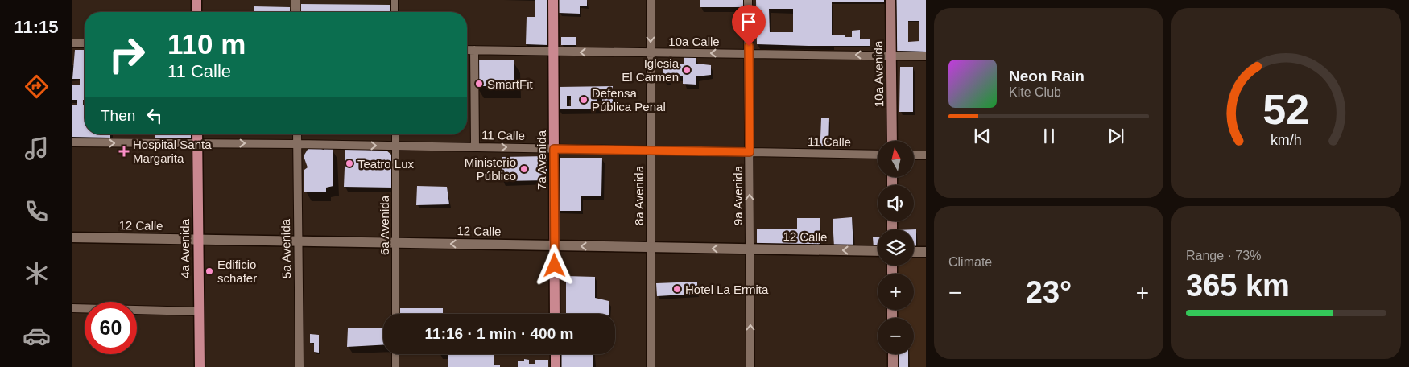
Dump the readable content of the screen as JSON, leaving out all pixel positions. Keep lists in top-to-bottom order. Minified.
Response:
{"streets":{"main road":["10a Avenida","7a Avenida","4a Avenida"],"street":["10a Calle","11 Calle","8a Avenida","9a Avenida","12 Calle","6a Avenida","5a Avenida"]},"crossings":[["10a Calle","10a Avenida"],["10a Calle","7a Avenida"],["10a Calle","8a Avenida"],["10a Calle","9a Avenida"],["11 Calle","7a Avenida"],["11 Calle","8a Avenida"],["11 Calle","9a Avenida"],["11 Calle","6a Avenida"],["11 Calle","4a Avenida"],["11 Calle","5a Avenida"],["7a Avenida","12 Calle"],["8a Avenida","12 Calle"],["9a Avenida","12 Calle"],["12 Calle","6a Avenida"],["12 Calle","4a Avenida"],["12 Calle","5a Avenida"]],"one_way":["10a Calle","11 Calle","9a Avenida","12 Calle"],"places":{"other":["Iglesia El Carmen","SmartFit","Defensa Pública Penal","Teatro Lux","Ministerio Público","Edificio schafer","Hotel La Ermita"],"health":["Hospital Santa Margarita"]},"north":"top","page":{"tabs":"11:15","turn":["110 m","11 Calle"],"song":["Neon Rain","Kite Club"],"then":"Then","map_buttons":["+","−"],"tile":["Climate",["Range · 73%","365 km"]],"heat":["−","23°","+"],"limit":"60","trip":"11:16 · 1 min · 400 m","gauge":["52","km/h"]}}
